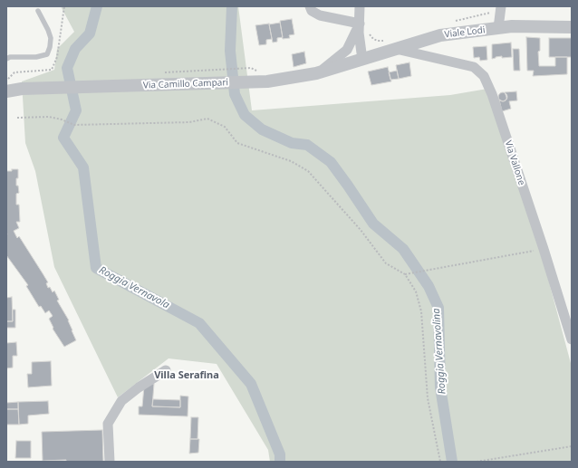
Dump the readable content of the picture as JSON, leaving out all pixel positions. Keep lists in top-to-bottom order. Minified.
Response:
{"streets":{"street":["Viale Lodi","Via Camillo Campari","Via Vallone"]},"crossings":[["Viale Lodi","Via Camillo Campari"],["Viale Lodi","Via Vallone"]],"districts":["Villa Serafina"],"water":["Roggia Vernavola","Roggia Vernavolina"]}
